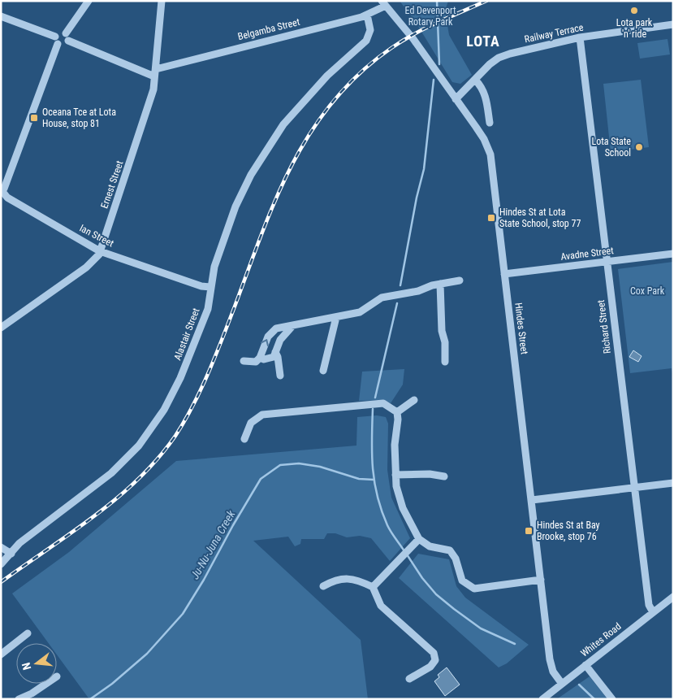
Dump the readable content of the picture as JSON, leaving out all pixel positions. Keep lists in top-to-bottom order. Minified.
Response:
{"streets":{"street":["Belgamba Street","Railway Terrace","Ernest Street","Ian Street","Avadne Street","Richard Street","Hindes Street","Alastair Street","Whites Road"]},"crossings":[["Belgamba Street","Ernest Street"],["Belgamba Street","Hindes Street"],["Belgamba Street","Alastair Street"],["Railway Terrace","Richard Street"],["Railway Terrace","Hindes Street"],["Ernest Street","Ian Street"],["Ian Street","Alastair Street"],["Avadne Street","Richard Street"],["Avadne Street","Hindes Street"],["Richard Street","Whites Road"],["Hindes Street","Whites Road"]],"districts":["LOTA"],"water":["Ju-Nu-Juna Creek"],"parks":["Ed Devenport Rotary Park","Cox Park"],"places":{"other":["Lota park 'n' ride","Lota State School"],"transit":["Oceana Tce at Lota House, stop 81","Hindes St at Lota State School, stop 77","Hindes St at Bay Brooke, stop 76"]},"north":"left"}
